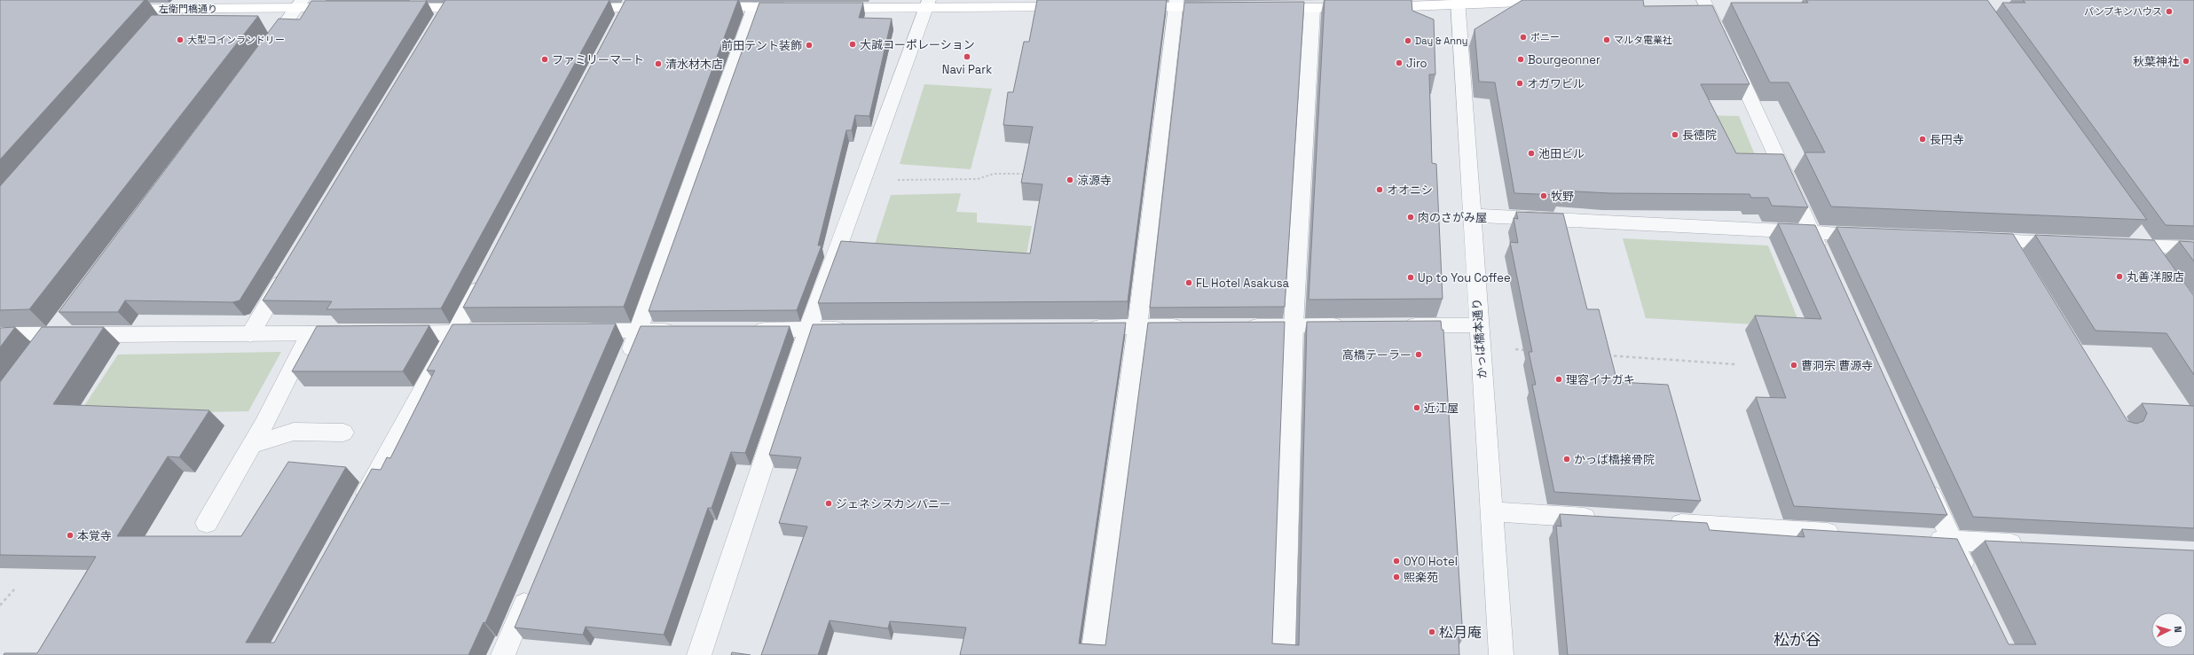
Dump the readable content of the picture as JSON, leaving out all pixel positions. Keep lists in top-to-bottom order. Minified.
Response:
{"streets":{"street":["左衛門橋通り","かっぱ橋本通り"]},"districts":["松が谷"],"places":["パンプキンハウス","ポニー","大型コインランドリー","マルタ電業社","Day & Anny","大誠コーポレーション","前田テント装飾","Navi Park","ファミリーマート","Bourgeonner","秋葉神社","Jiro","清水材木店","オガワビル","長徳院","長円寺","池田ビル","涼源寺","オオニシ","牧野","肉のさがみ屋","丸善洋服店","Up to You Coffee","FL Hotel Asakusa","高橋テーラー","曹洞宗 曹源寺","理容イナガキ","近江屋","かっぱ橋接骨院","ジェネシスカンパニー","本覚寺","OYO Hotel","熙楽苑","松月庵"],"north":"right"}
